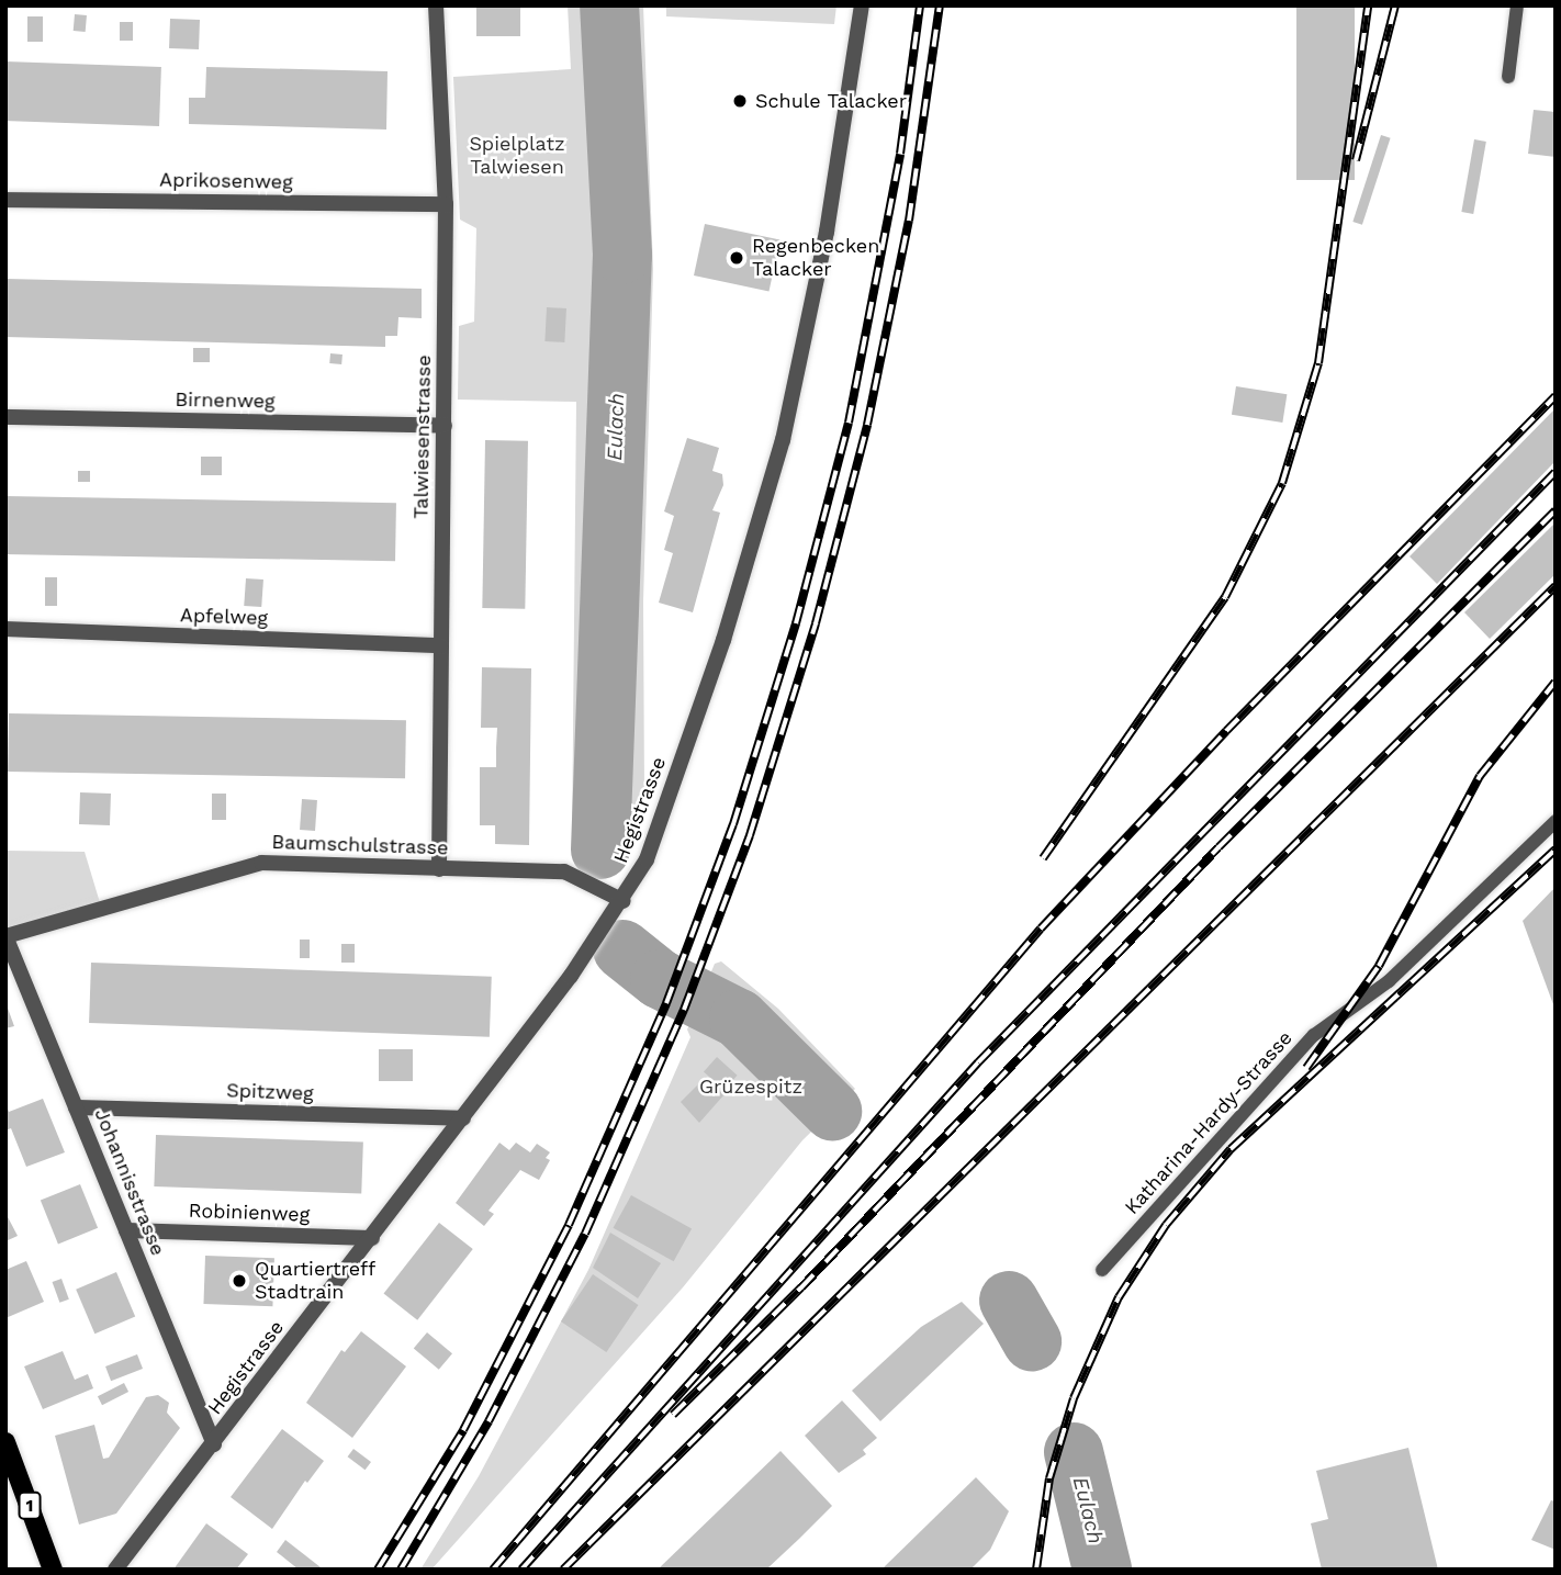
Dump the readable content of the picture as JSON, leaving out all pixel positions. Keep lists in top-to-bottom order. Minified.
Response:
{"streets":{"main road":["1"],"street":["Aprikosenweg","Birnenweg","Talwiesenstrasse","Apfelweg","Hegistrasse","Baumschulstrasse","Spitzweg","Johannisstrasse","Robinienweg"],"lane":["Katharina-Hardy-Strasse"]},"crossings":[["Aprikosenweg","Talwiesenstrasse"],["Birnenweg","Talwiesenstrasse"],["Talwiesenstrasse","Apfelweg"],["Talwiesenstrasse","Baumschulstrasse"],["Hegistrasse","Baumschulstrasse"],["Hegistrasse","Spitzweg"],["Hegistrasse","Johannisstrasse"],["Hegistrasse","Robinienweg"],["Baumschulstrasse","Johannisstrasse"],["Spitzweg","Johannisstrasse"],["Johannisstrasse","Robinienweg"]],"water":["Eulach"],"parks":["Spielplatz Talwiesen","Grüzespitz"],"places":["Schule Talacker","Regenbecken Talacker","Quartiertreff Stadtrain"]}
